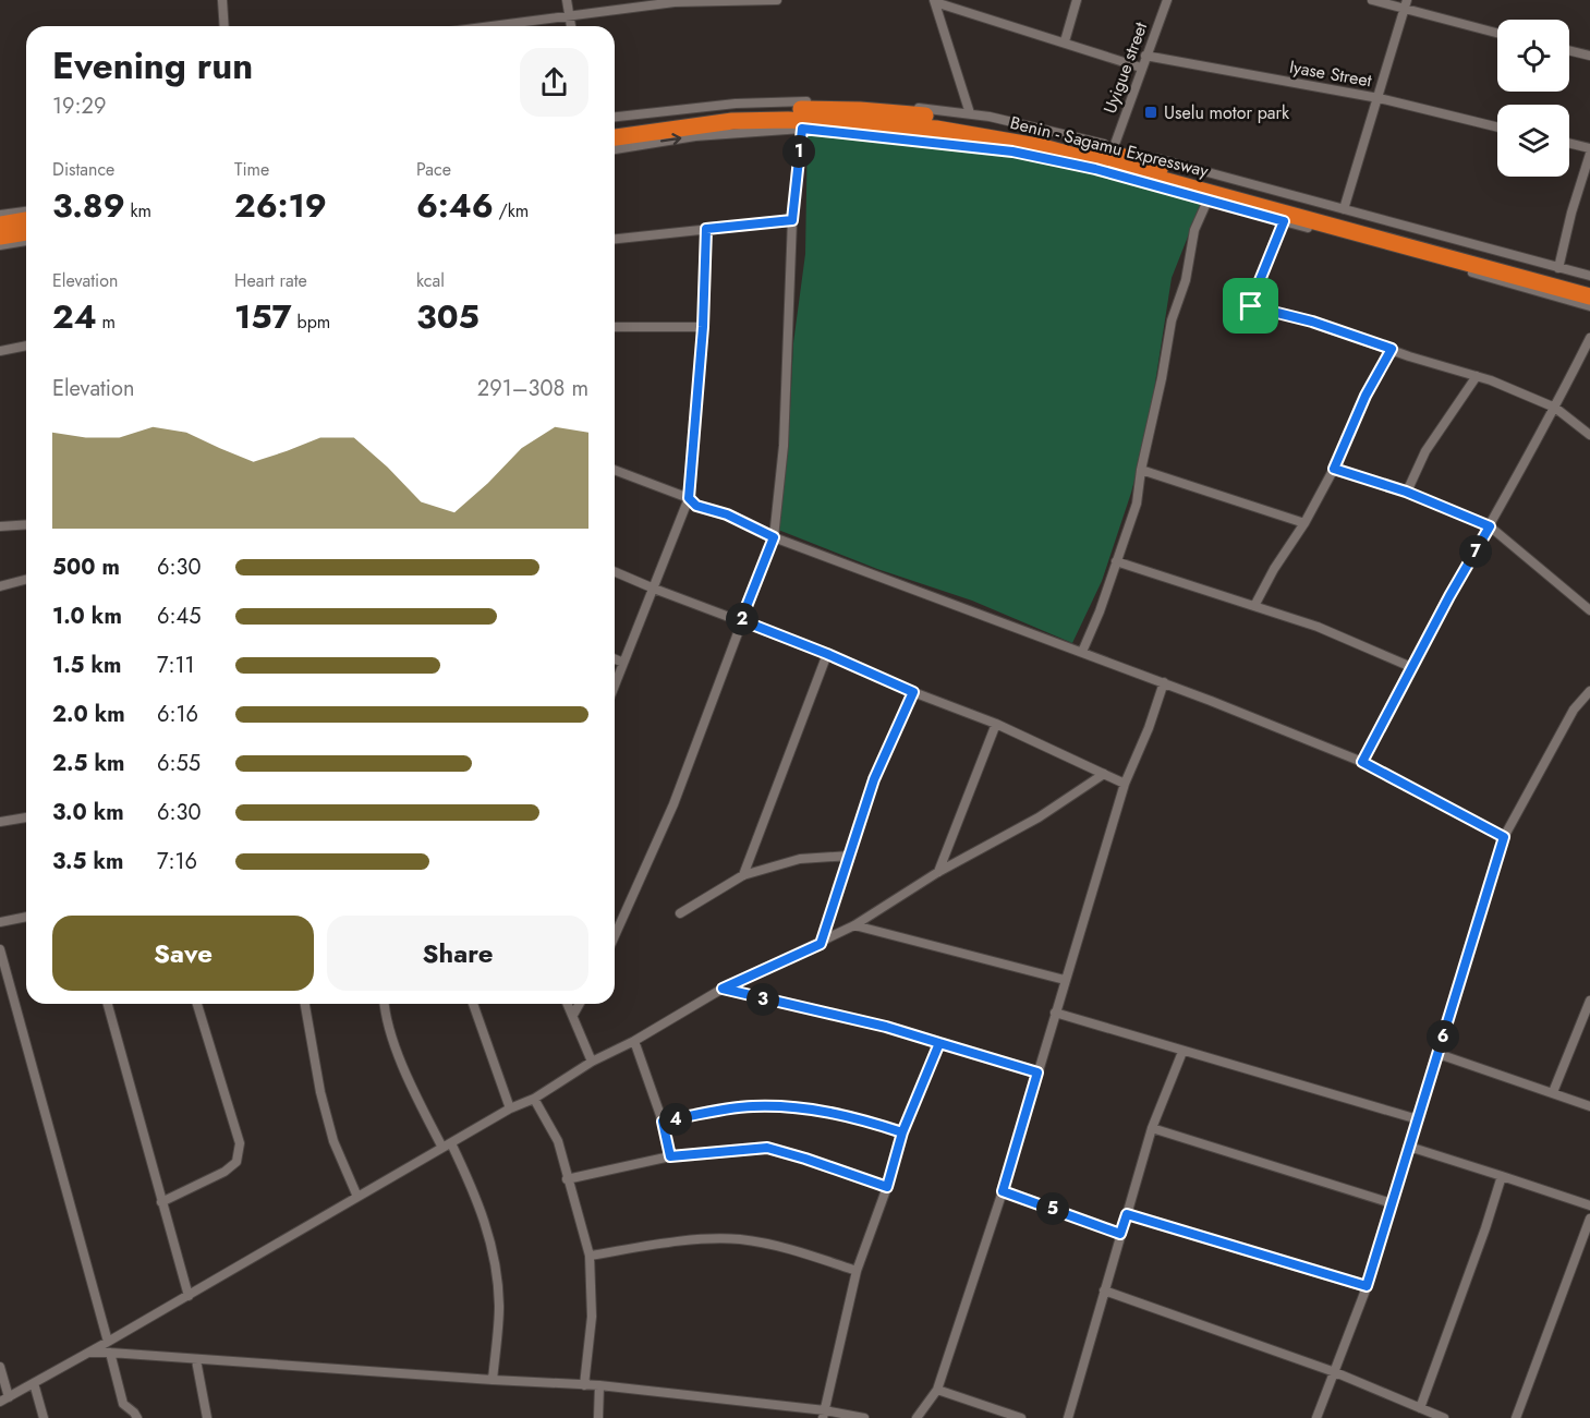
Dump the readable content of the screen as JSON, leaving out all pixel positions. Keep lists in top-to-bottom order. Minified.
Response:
{"streets":{"highway":["Benin - Sagamu Expressway"],"street":["Uyigue street","Iyase Street"]},"crossings":[["Uyigue street","Iyase Street"]],"places":{"transit":["Uselu motor park"]},"page":{"heading":["Evening run","19:29"],"pins":["1","7","2","3","6","4","5"],"stats":[["Distance","3.89 km"],["Time","26:19"],["Pace","6:46 /km"],["Elevation","24 m"],["Heart rate","157 bpm"],["kcal","305"]],"chart":["Elevation","291–308 m"],"list":[{"name":"500 m","note":"6:30"},{"name":"1.0 km","note":"6:45"},{"name":"1.5 km","note":"7:11"},{"name":"2.0 km","note":"6:16"},{"name":"2.5 km","note":"6:55"},{"name":"3.0 km","note":"6:30"},{"name":"3.5 km","note":"7:16"}],"buttons":["Save","Share"]}}
